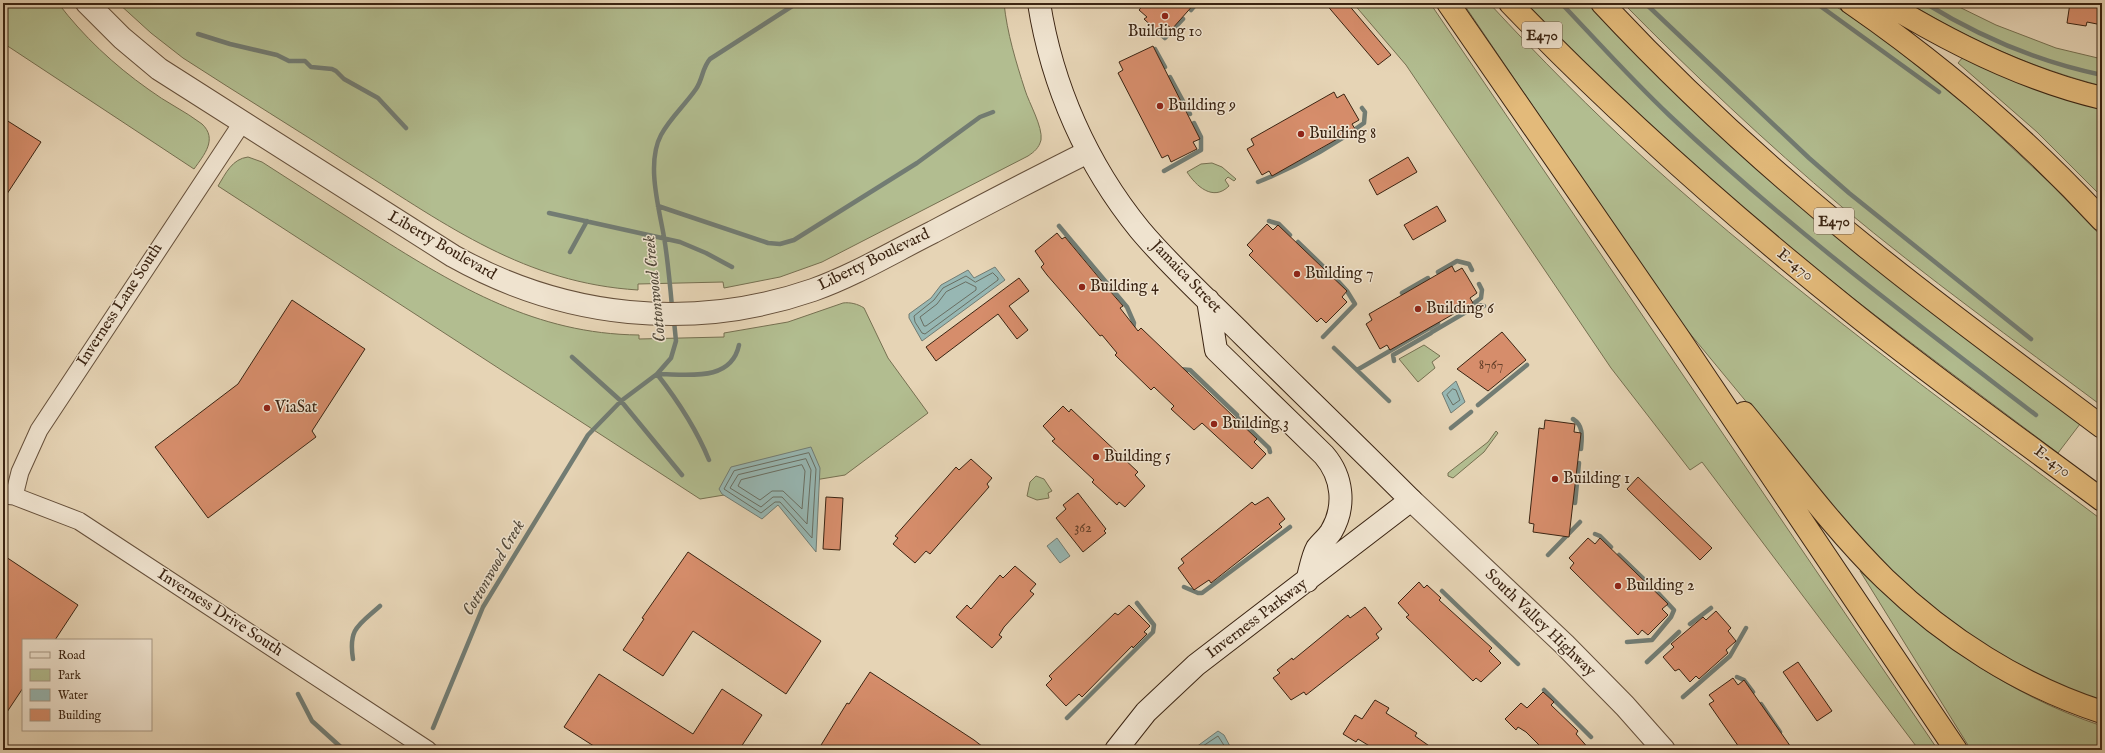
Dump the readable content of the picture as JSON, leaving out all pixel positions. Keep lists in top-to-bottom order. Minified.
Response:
{"streets":{"highway":["E470","E-470"],"street":["Liberty Boulevard","Jamaica Street","Inverness Lane South","Inverness Drive South","Inverness Parkway","South Valley Highway"]},"crossings":[["Liberty Boulevard","Jamaica Street"],["Liberty Boulevard","Inverness Lane South"],["Jamaica Street","Inverness Parkway"],["Jamaica Street","South Valley Highway"],["Inverness Lane South","Inverness Drive South"],["Inverness Parkway","South Valley Highway"]],"water":["Cottonwood Creek"],"places":["Building 10","Building 9","Building 8","Building 7","Building 4","Building 6","ViaSat","Building 3","Building 5","Building 1","Building 2"],"house_numbers":["8767","362"],"legend":["Road","Park","Water","Building"]}
